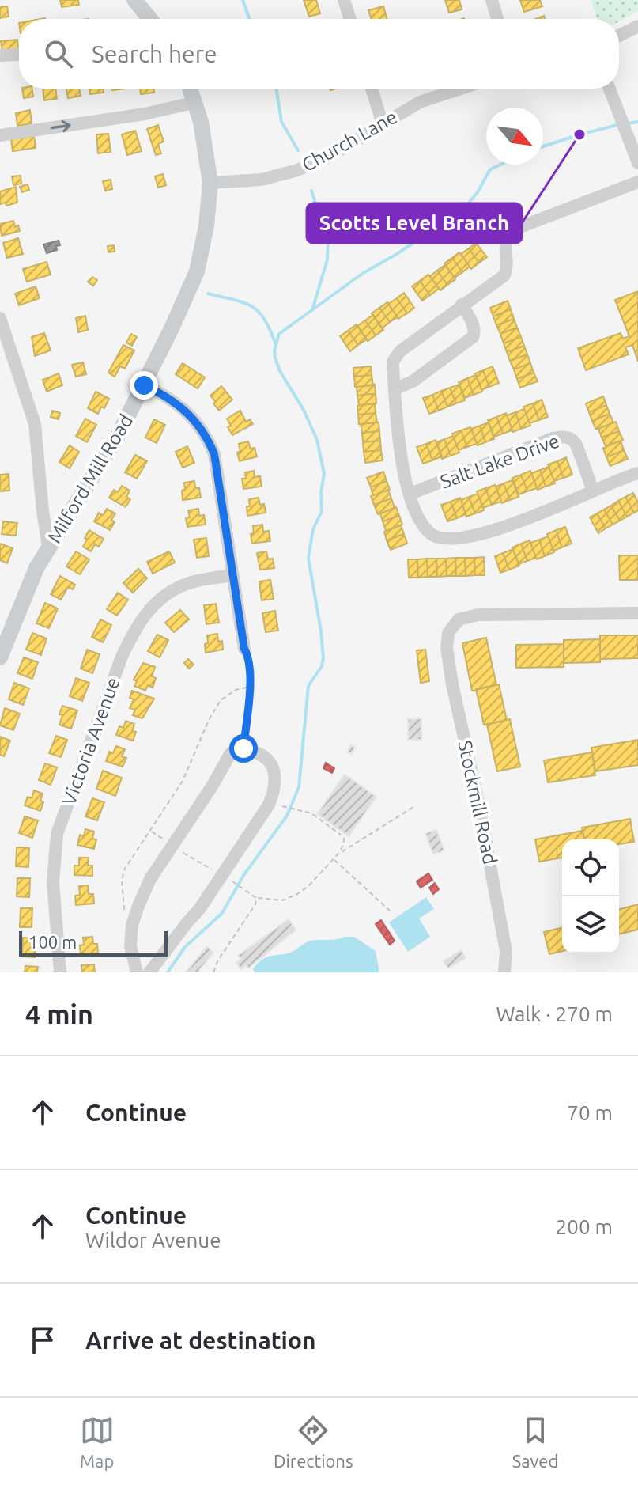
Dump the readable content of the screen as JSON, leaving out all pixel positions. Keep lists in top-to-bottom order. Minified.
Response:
{"streets":{"main road":["Milford Mill Road"],"street":["Church Lane","Salt Lake Drive","Victoria Avenue","Stockmill Road"]},"crossings":[["Church Lane","Milford Mill Road"]],"places":["Scotts Level Branch"],"scale_bar":"100 m","north":"bottom right","page":{"search":"Search here","scale":"100 m","heading":["4 min","Walk · 270 m"],"list":[["Continue","70 m"],["Continue","Wildor Avenue","200 m"],"Arrive at destination"],"nav":["Map","Directions","Saved"]}}
